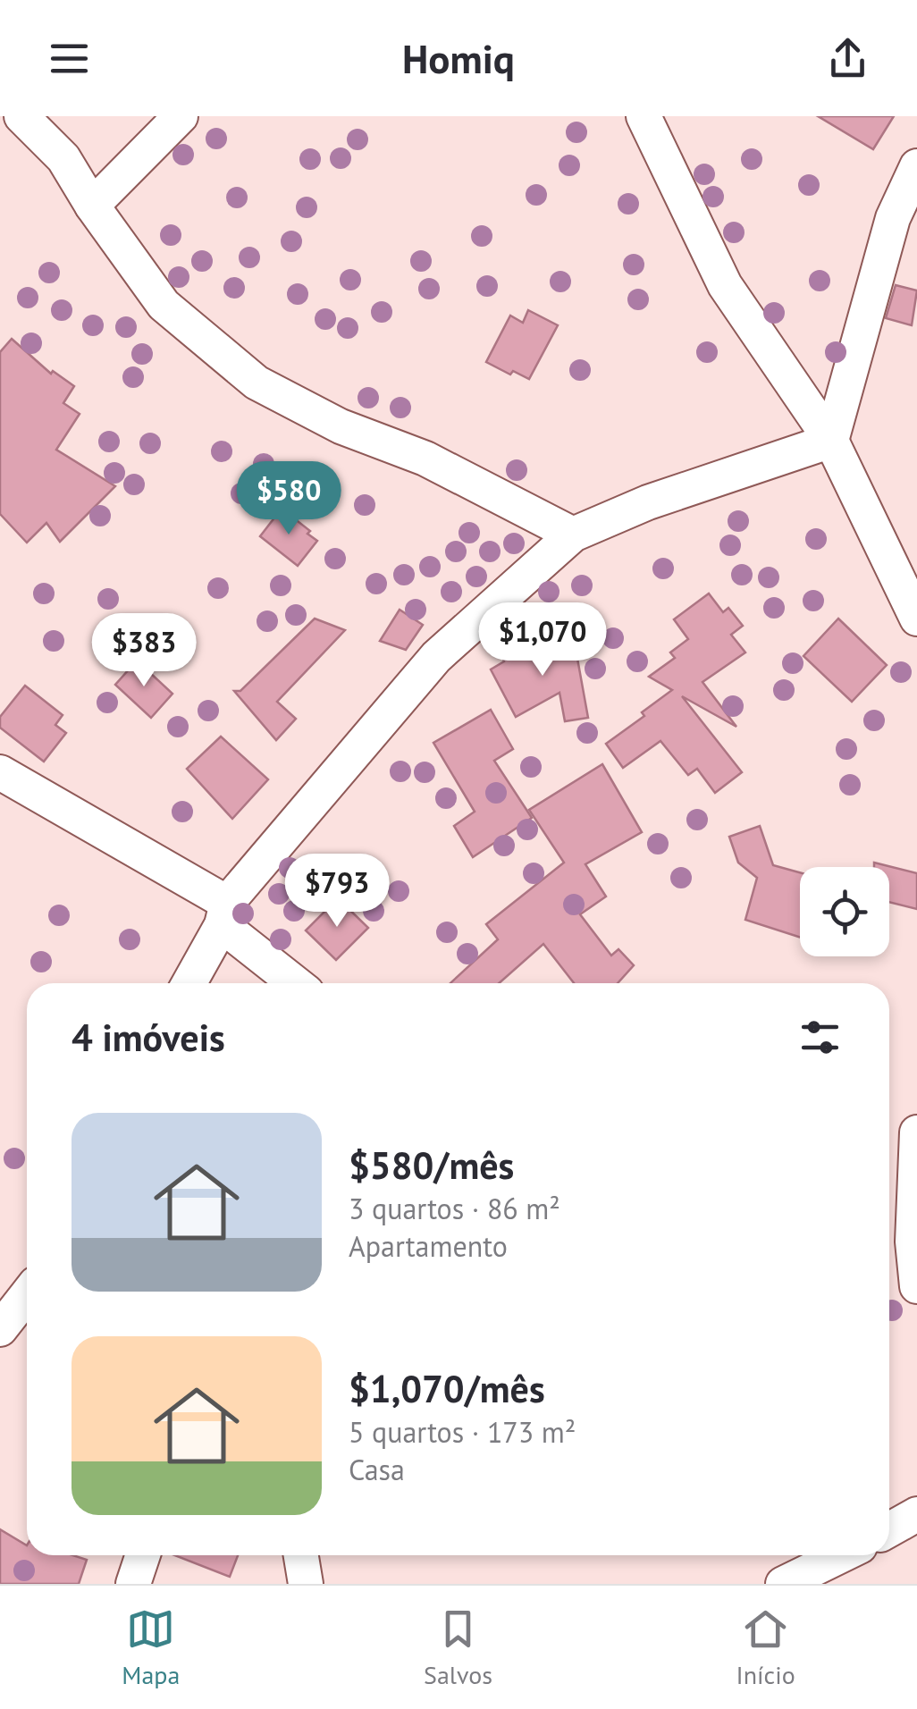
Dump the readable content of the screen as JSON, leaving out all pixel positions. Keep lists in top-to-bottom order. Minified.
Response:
{"page":{"header":"Homiq","price":["$580","$1,070","$383","$793"],"heading":"4 imóveis","list":[{"name":"$580/mês","note":"3 quartos · 86 m² · Apartamento"},{"name":"$1,070/mês","note":"5 quartos · 173 m² · Casa"}],"tabs":["Mapa","Salvos","Início"]}}
